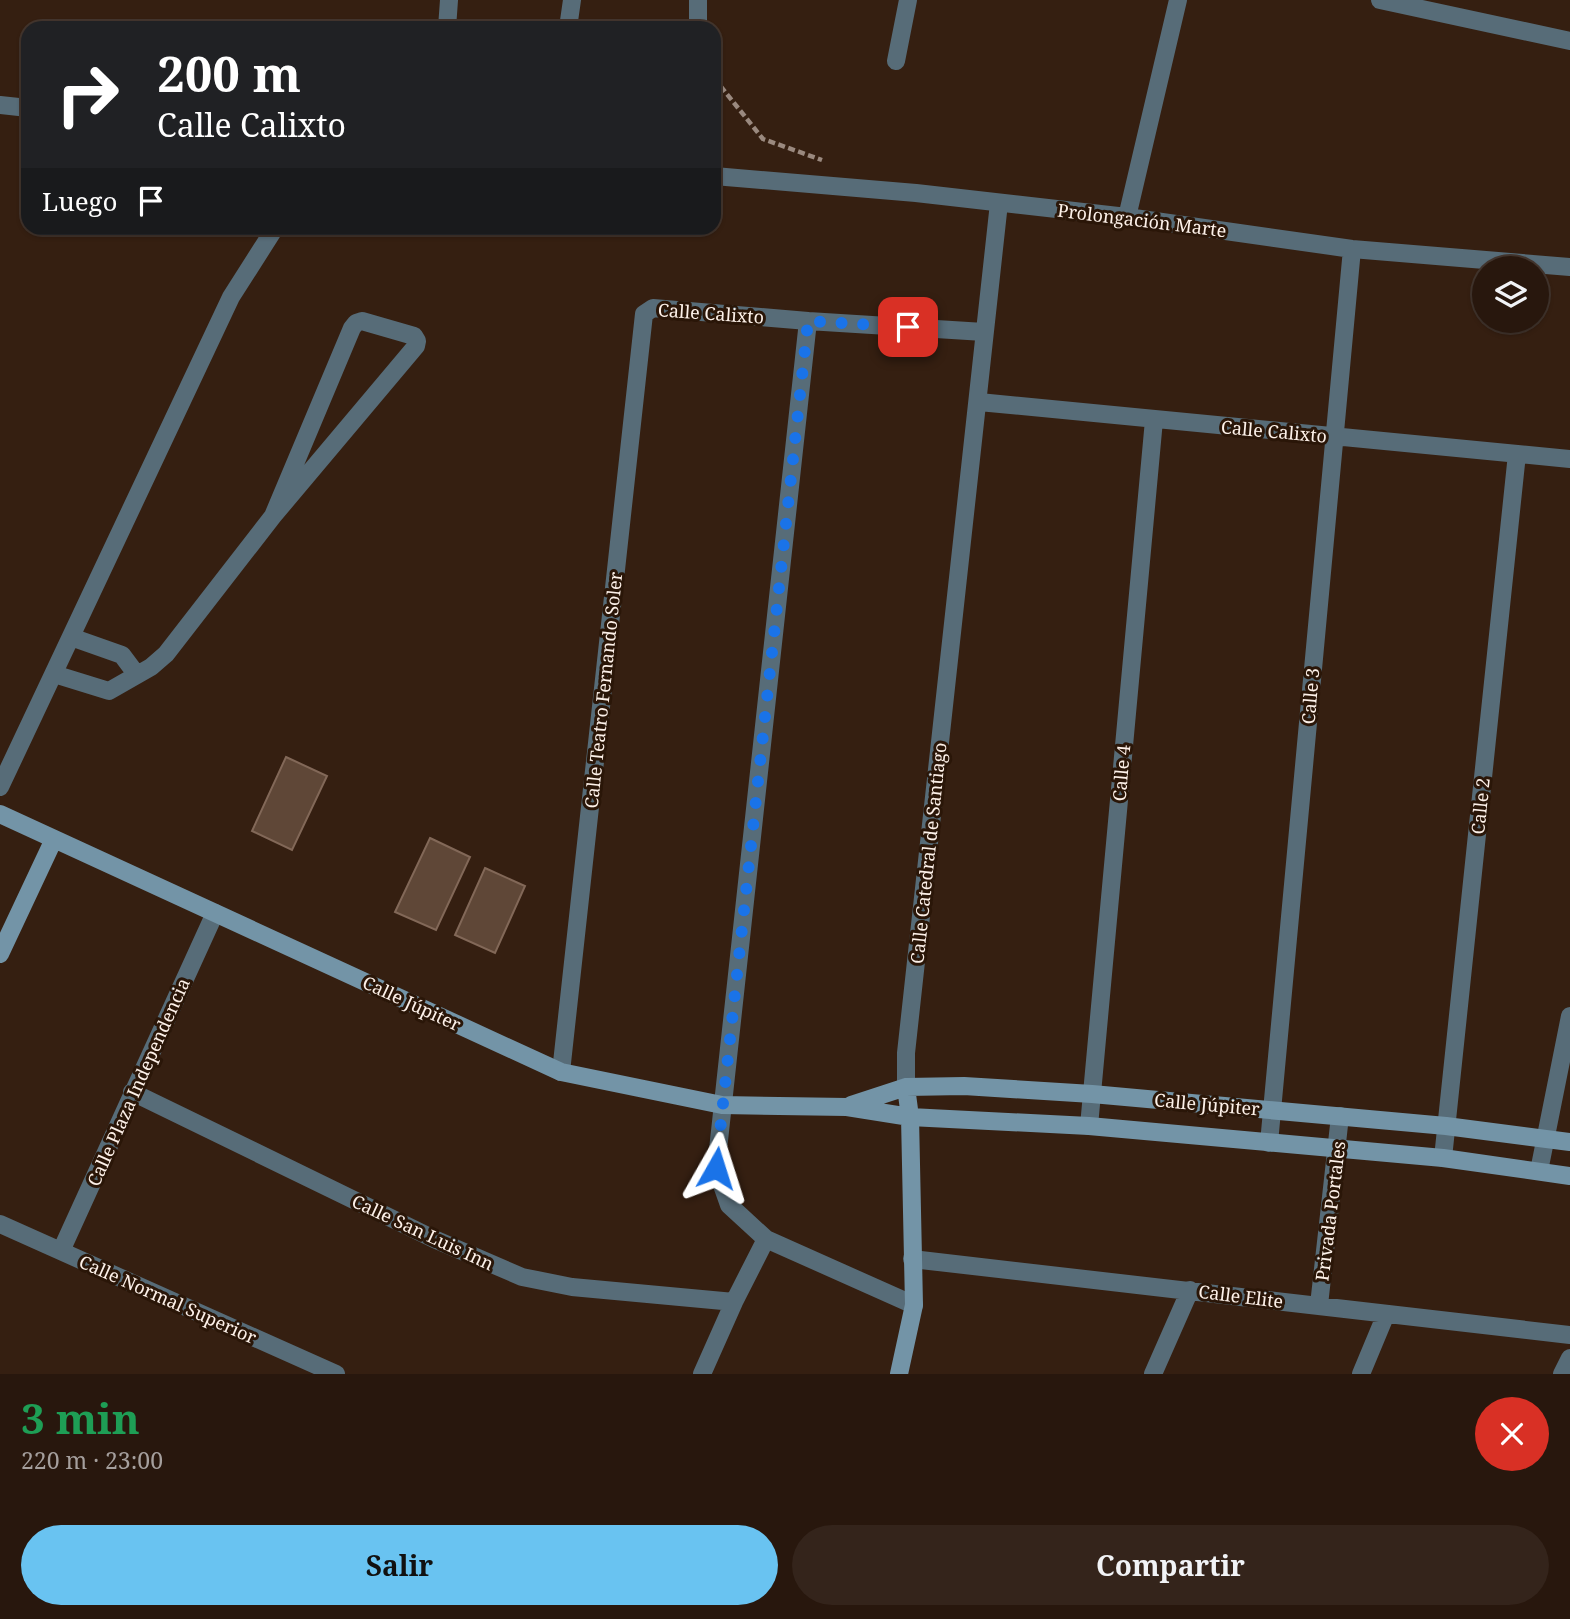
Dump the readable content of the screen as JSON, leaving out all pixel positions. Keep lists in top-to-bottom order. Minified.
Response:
{"streets":{"street":["Prolongación Marte","Calle Calixto","Calle Teatro Fernando Soler","Calle 3","Calle 4","Calle 2","Calle Catedral de Santiago","Calle Júpiter","Calle Plaza Independencia","Privada Portales","Calle San Luis Inn","Calle Elite","Calle Normal Superior"]},"crossings":[["Prolongación Marte","Calle 3"],["Prolongación Marte","Calle Catedral de Santiago"],["Calle Calixto","Calle Teatro Fernando Soler"],["Calle Calixto","Calle 3"],["Calle Calixto","Calle 4"],["Calle Calixto","Calle 2"],["Calle Calixto","Calle Catedral de Santiago"],["Calle Teatro Fernando Soler","Calle Júpiter"],["Calle 3","Calle Júpiter"],["Calle 4","Calle Júpiter"],["Calle 2","Calle Júpiter"],["Calle Catedral de Santiago","Calle Júpiter"],["Calle Catedral de Santiago","Calle Elite"],["Calle Júpiter","Calle Plaza Independencia"],["Calle Júpiter","Privada Portales"],["Calle Plaza Independencia","Calle San Luis Inn"],["Calle Plaza Independencia","Calle Normal Superior"],["Privada Portales","Calle Elite"]],"page":{"turn":["200 m","Calle Calixto"],"then":"Luego","heading":["3 min","220 m · 23:00"],"buttons":["Salir","Compartir"]}}
